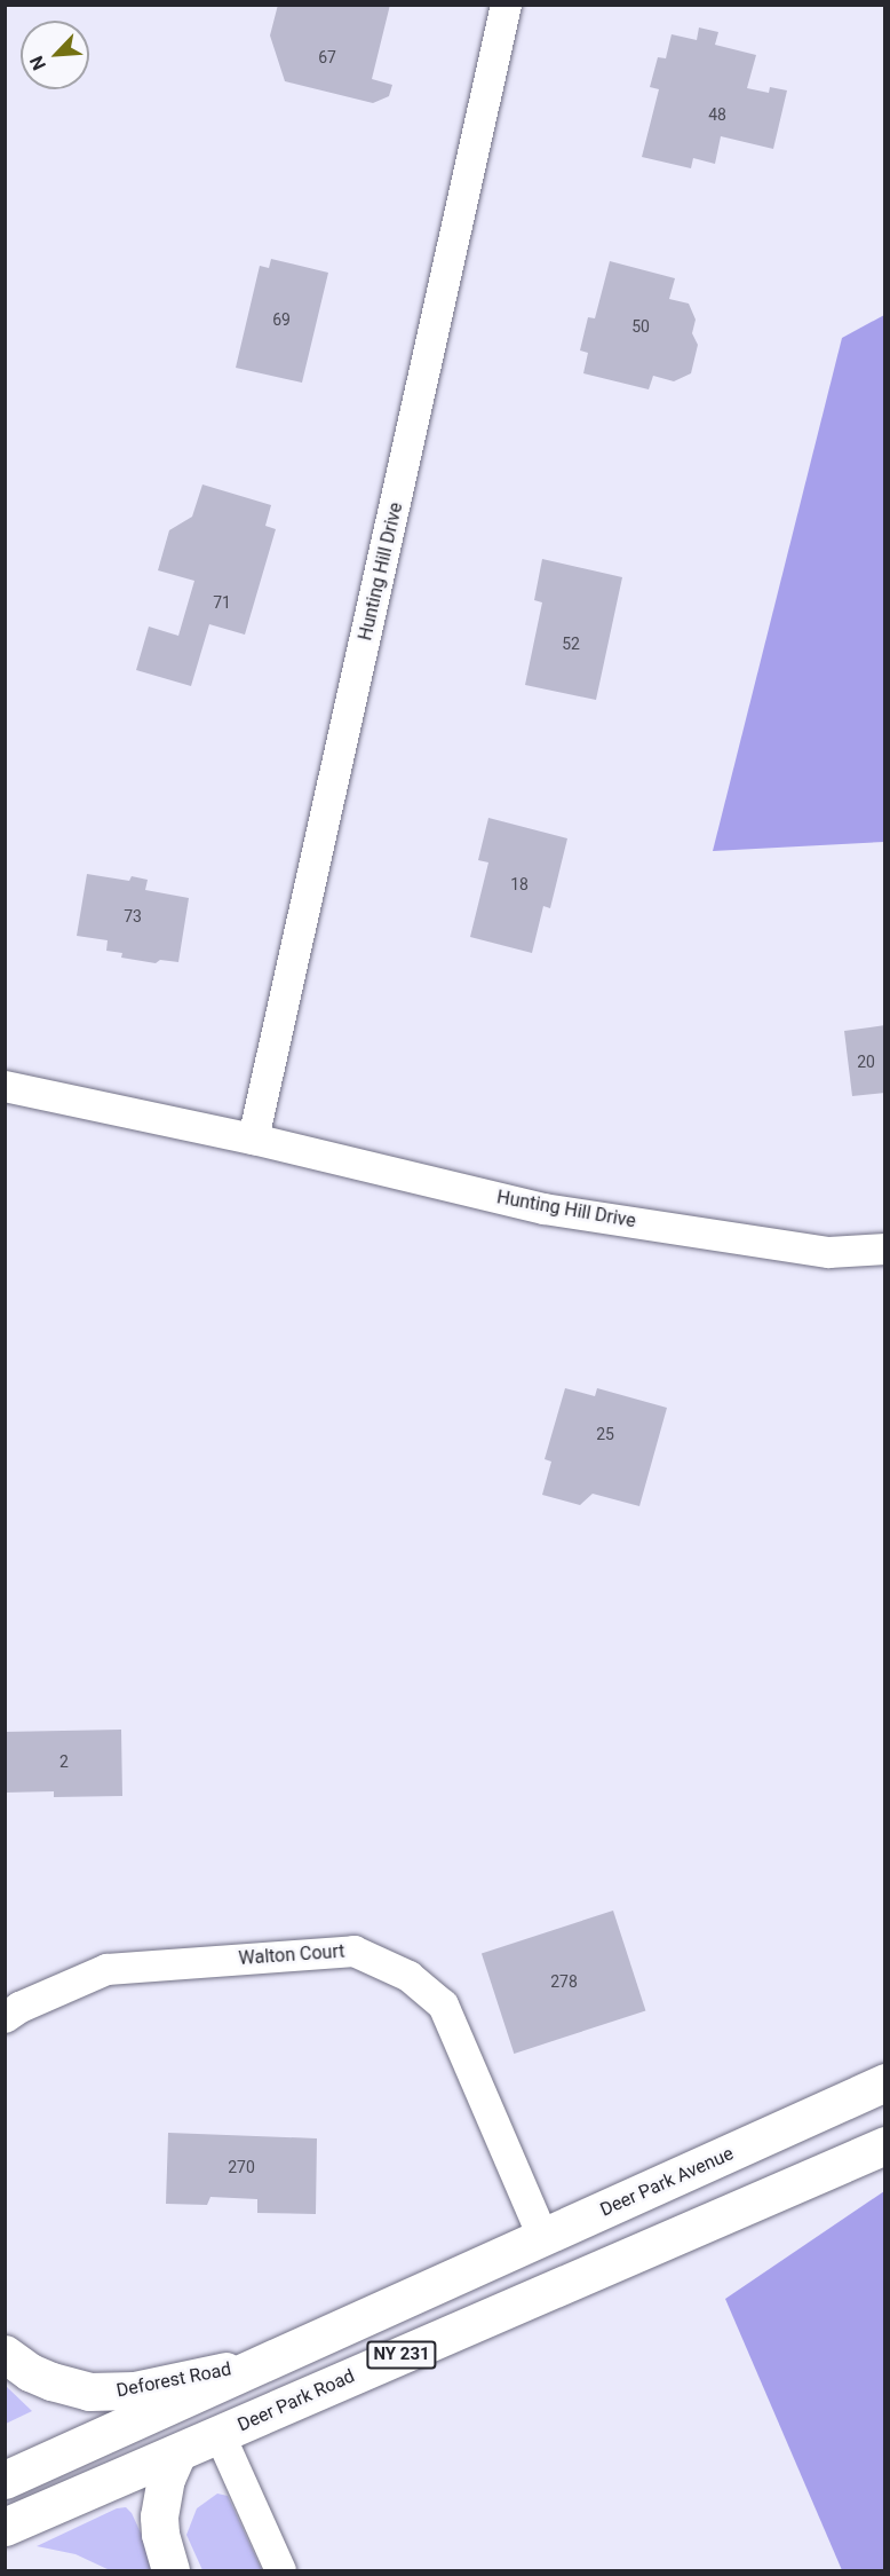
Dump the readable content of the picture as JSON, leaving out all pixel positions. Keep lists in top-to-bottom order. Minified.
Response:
{"streets":{"main road":["Deer Park Avenue","NY 231","Deforest Road","Deer Park Road"],"street":["Hunting Hill Drive","Walton Court"]},"crossings":[["Walton Court","Deer Park Avenue"],["Deer Park Avenue","NY 231"],["Deer Park Avenue","Deforest Road"],["NY 231","Deforest Road"]],"house_numbers":["67","48","69","50","71","52","18","73","20","25","2","278","270"],"north":"bottom left"}
